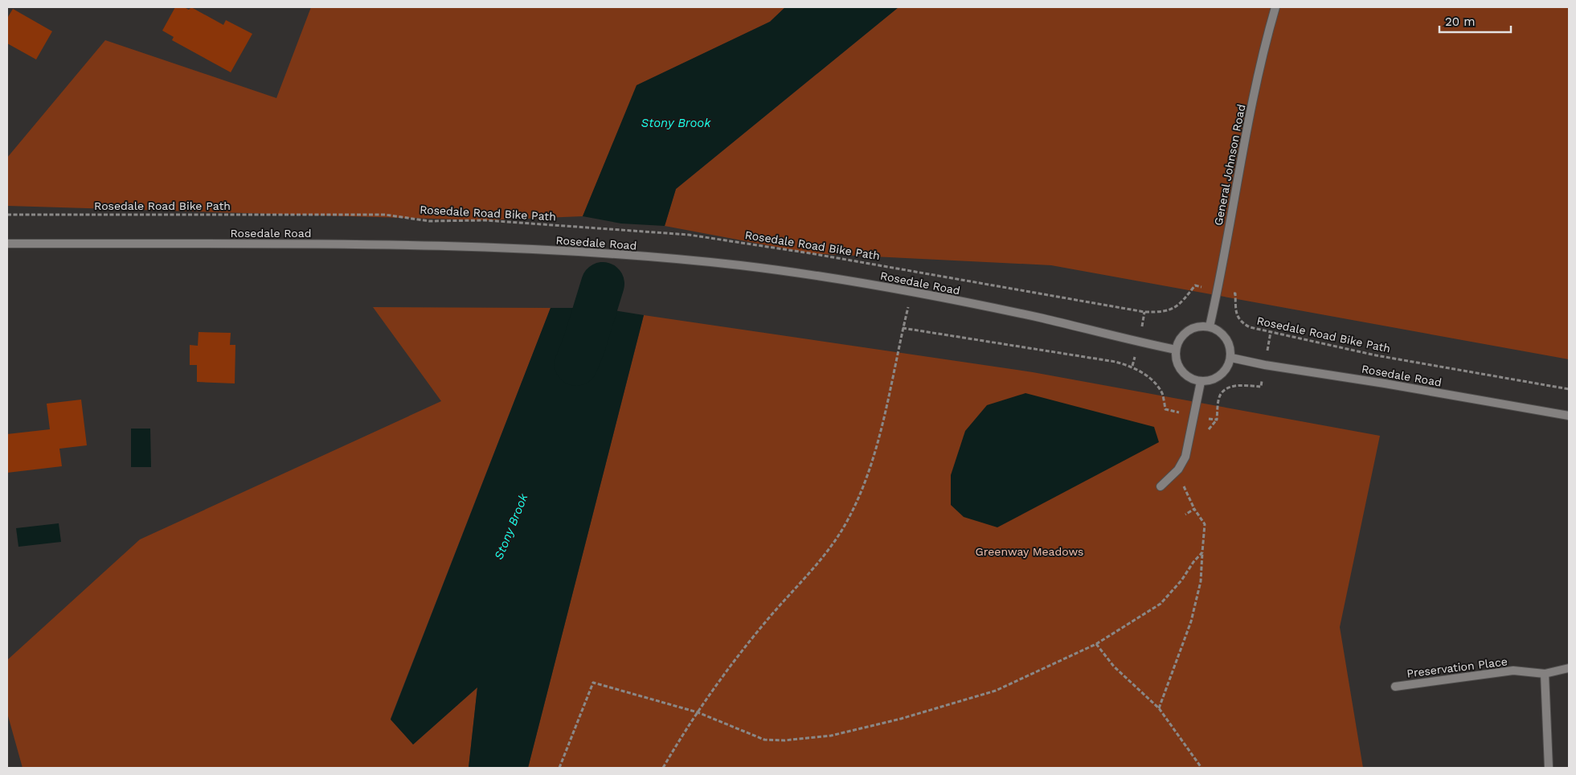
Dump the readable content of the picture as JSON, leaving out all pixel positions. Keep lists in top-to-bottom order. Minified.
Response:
{"streets":{"street":["General Johnson Road","Rosedale Road","Preservation Place"],"path":["Rosedale Road Bike Path"]},"crossings":[["General Johnson Road","Rosedale Road Bike Path"],["General Johnson Road","Rosedale Road"]],"water":["Stony Brook"],"parks":["Greenway Meadows"],"scale_bar":"20 m"}
